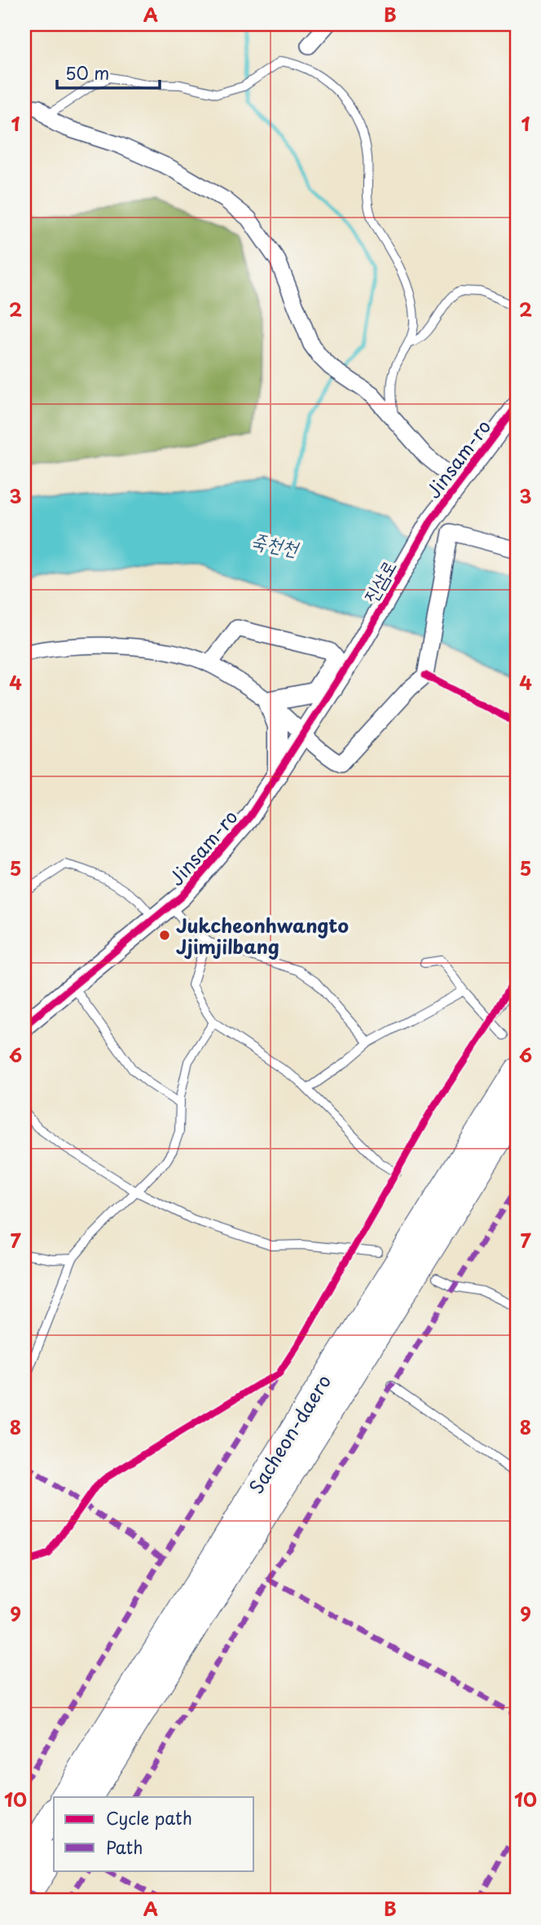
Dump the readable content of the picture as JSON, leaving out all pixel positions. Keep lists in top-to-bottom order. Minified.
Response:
{"streets":{"main road":["Sacheon-daero"],"street":["Jinsam-ro","진삼로"]},"crossings":[["Jinsam-ro","진삼로"]],"water":["죽천천"],"places":["Jukcheonhwangto Jjimjilbang"],"legend":["Cycle path","Path"],"scale_bar":"50 m","grid":{"columns":["A","B"],"rows":["1","2","3","4","5","6","7","8","9","10"]}}
